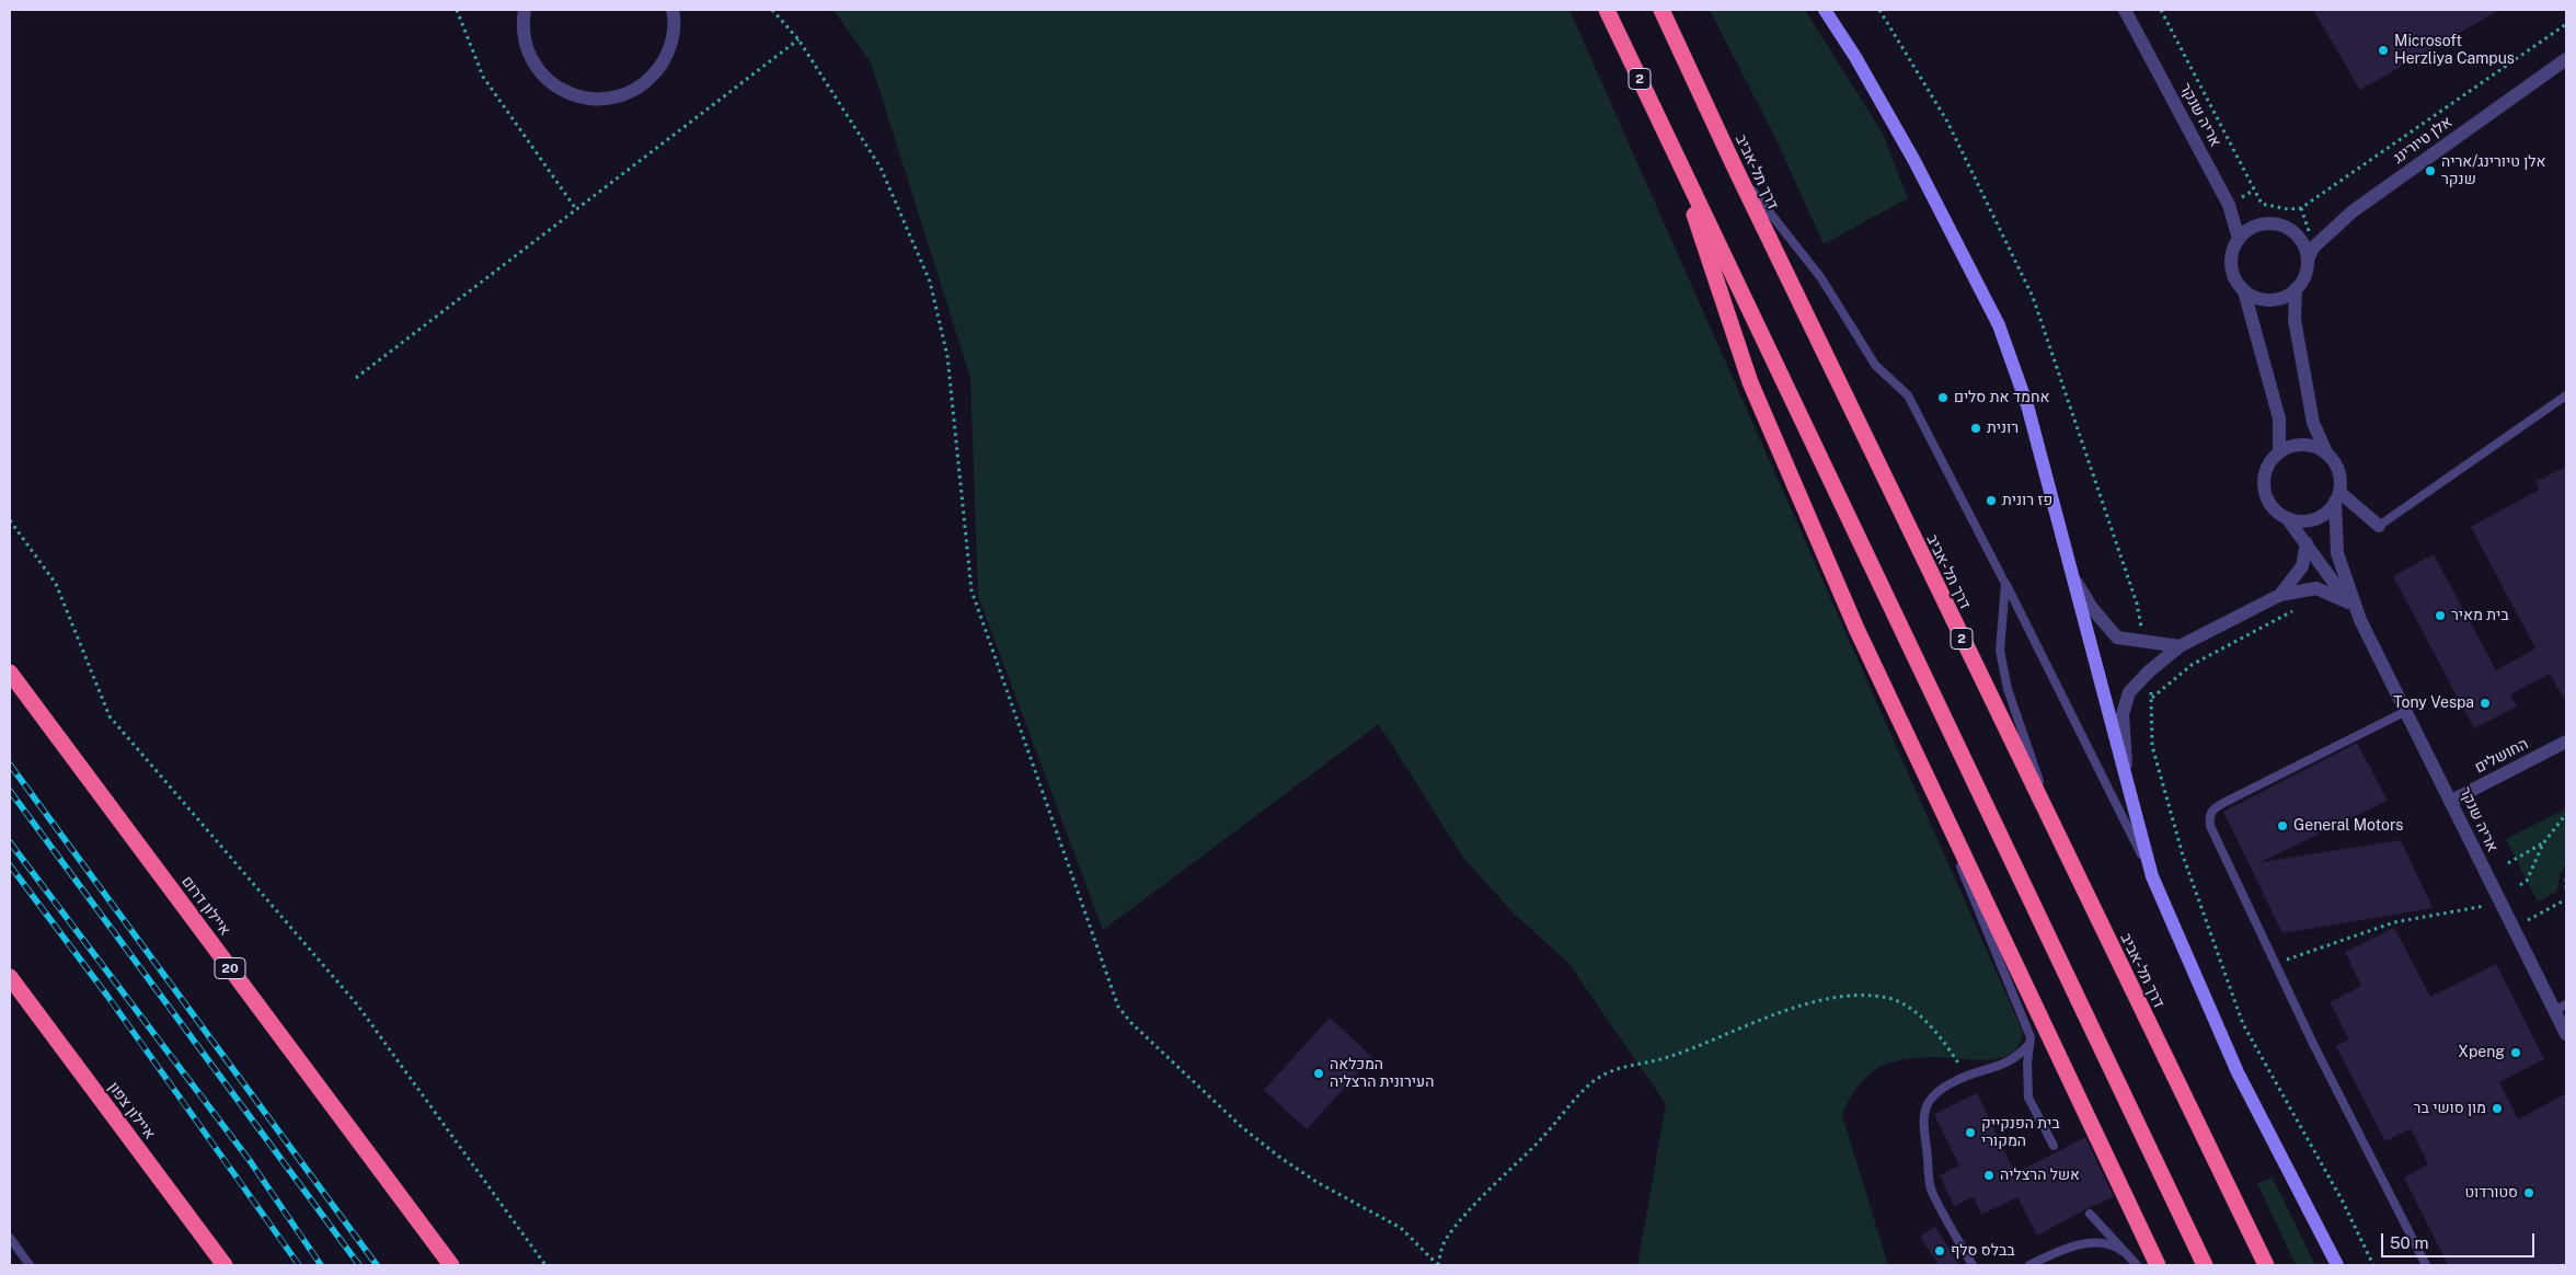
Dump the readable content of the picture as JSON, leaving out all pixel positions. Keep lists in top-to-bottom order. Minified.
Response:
{"streets":{"highway":["2","דרך תל-אביב","איילון דרום","20","איילון צפון"],"street":["אריה שנקר","אלן טיורינג","החושלים"]},"crossings":[["אריה שנקר","אלן טיורינג"],["אריה שנקר","החושלים"]],"places":["Microsoft Herzliya Campus","אלן טיורינג/אריה שנקר","אחמד את סלים","רונית","פז רונית","בית מאיר","Tony Vespa","General Motors","Xpeng","המכלאה העירונית הרצליה","מון סושי בר","בית הפנקייק המקורי","אשל הרצליה","סטורדוט","בבלס סלף"],"scale_bar":"50 m"}
